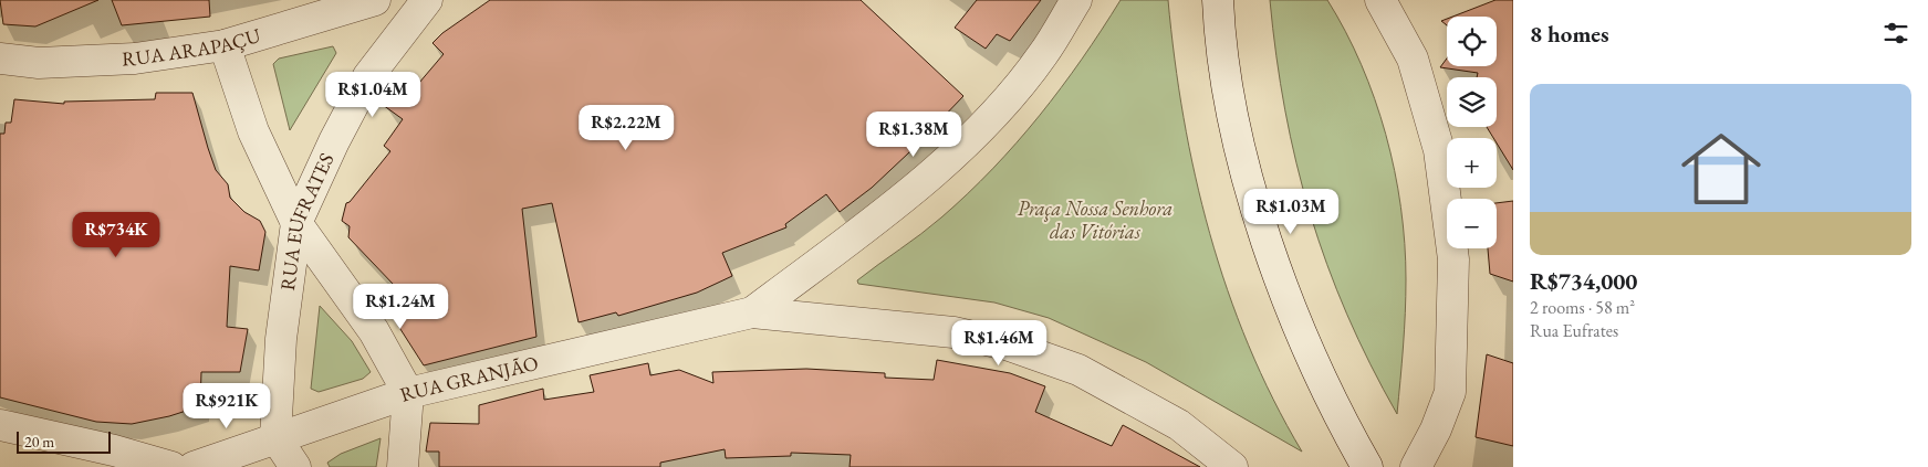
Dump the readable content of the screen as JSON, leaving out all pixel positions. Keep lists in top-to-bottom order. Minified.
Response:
{"streets":{"street":["RUA ARAPAÇU","RUA EUFRATES","RUA GRANJÃO"]},"crossings":[["RUA EUFRATES","RUA GRANJÃO"]],"parks":["Praça Nossa Senhora das Vitórias"],"scale_bar":"20 m","page":{"heading":"8 homes","map_buttons":["+","−"],"list":[{"name":"R$734,000","note":"2 rooms · 58 m² · Rua Eufrates"}],"price":["R$1.04M","R$2.22M","R$1.38M","R$1.03M","R$734K","R$1.24M","R$1.46M","R$921K"],"scale":"20 m"}}
